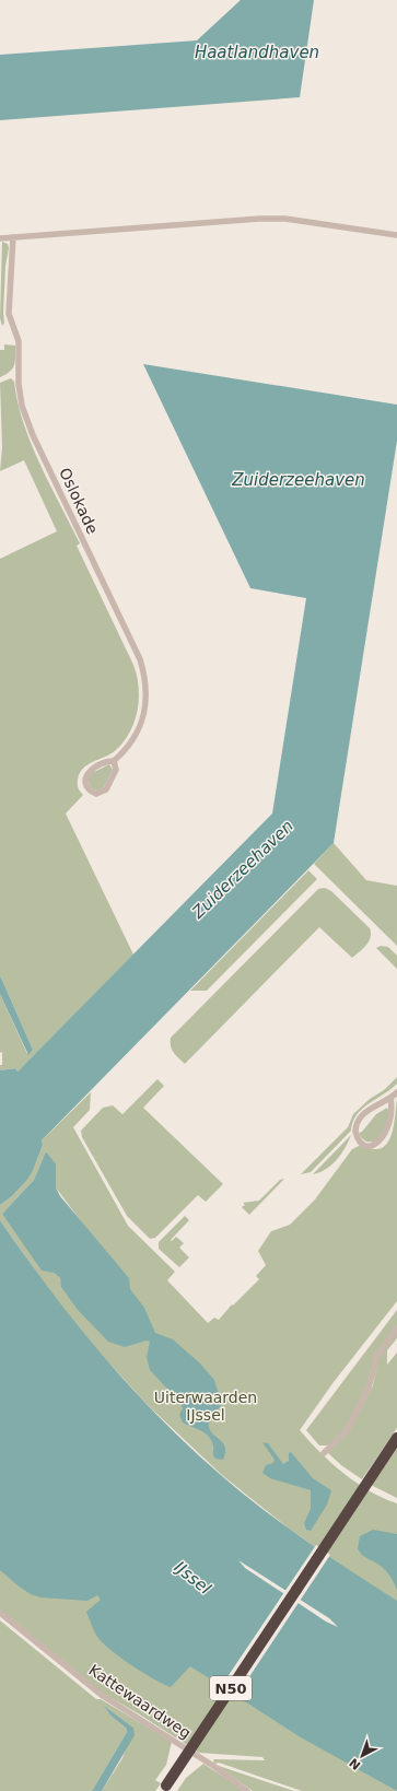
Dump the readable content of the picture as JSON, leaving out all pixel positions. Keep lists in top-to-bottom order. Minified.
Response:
{"streets":{"highway":["N50"],"street":["Oslokade","Kattewaardweg"]},"water":["Haatlandhaven","Zuiderzeehaven","IJssel"],"parks":["Uiterwaarden IJssel"],"north":"bottom left"}
